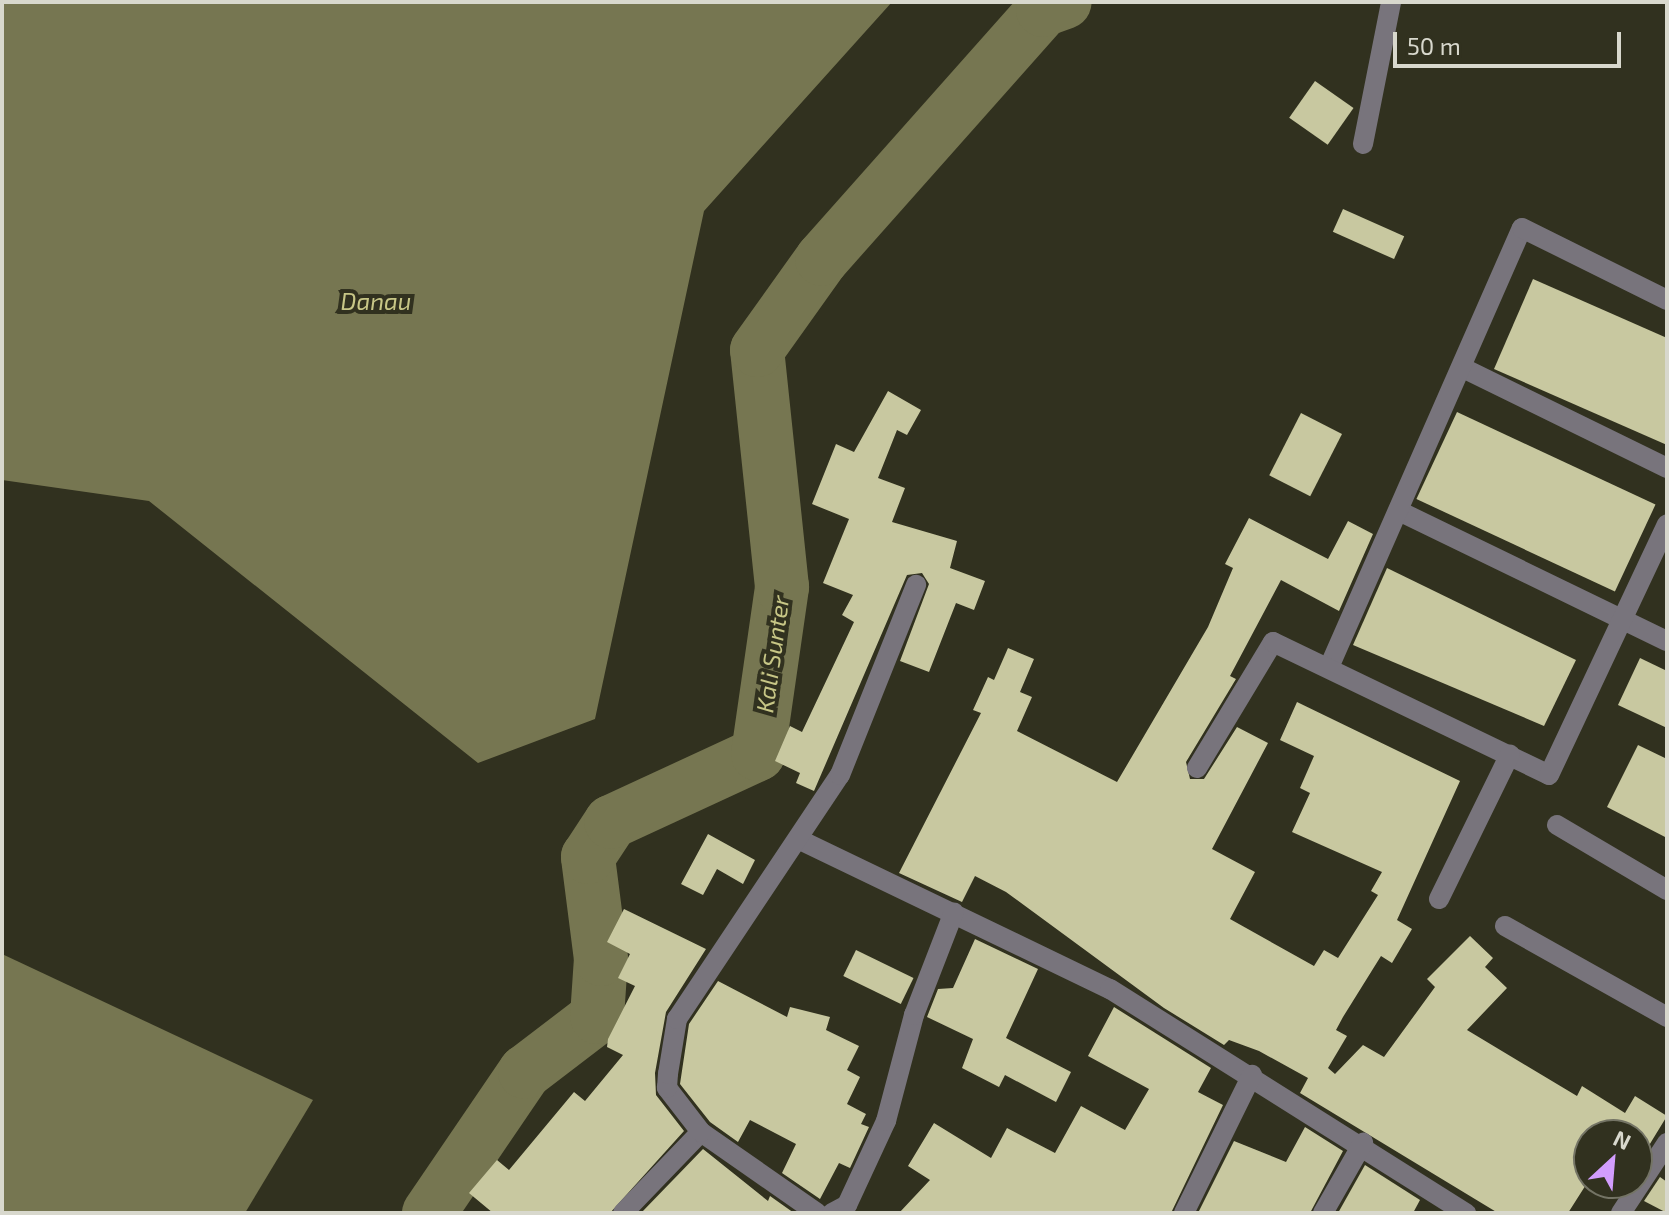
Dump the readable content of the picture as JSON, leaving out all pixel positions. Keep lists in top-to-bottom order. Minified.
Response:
{"water":["Danau","Kali Sunter"],"scale_bar":"50 m","north":"top right"}
